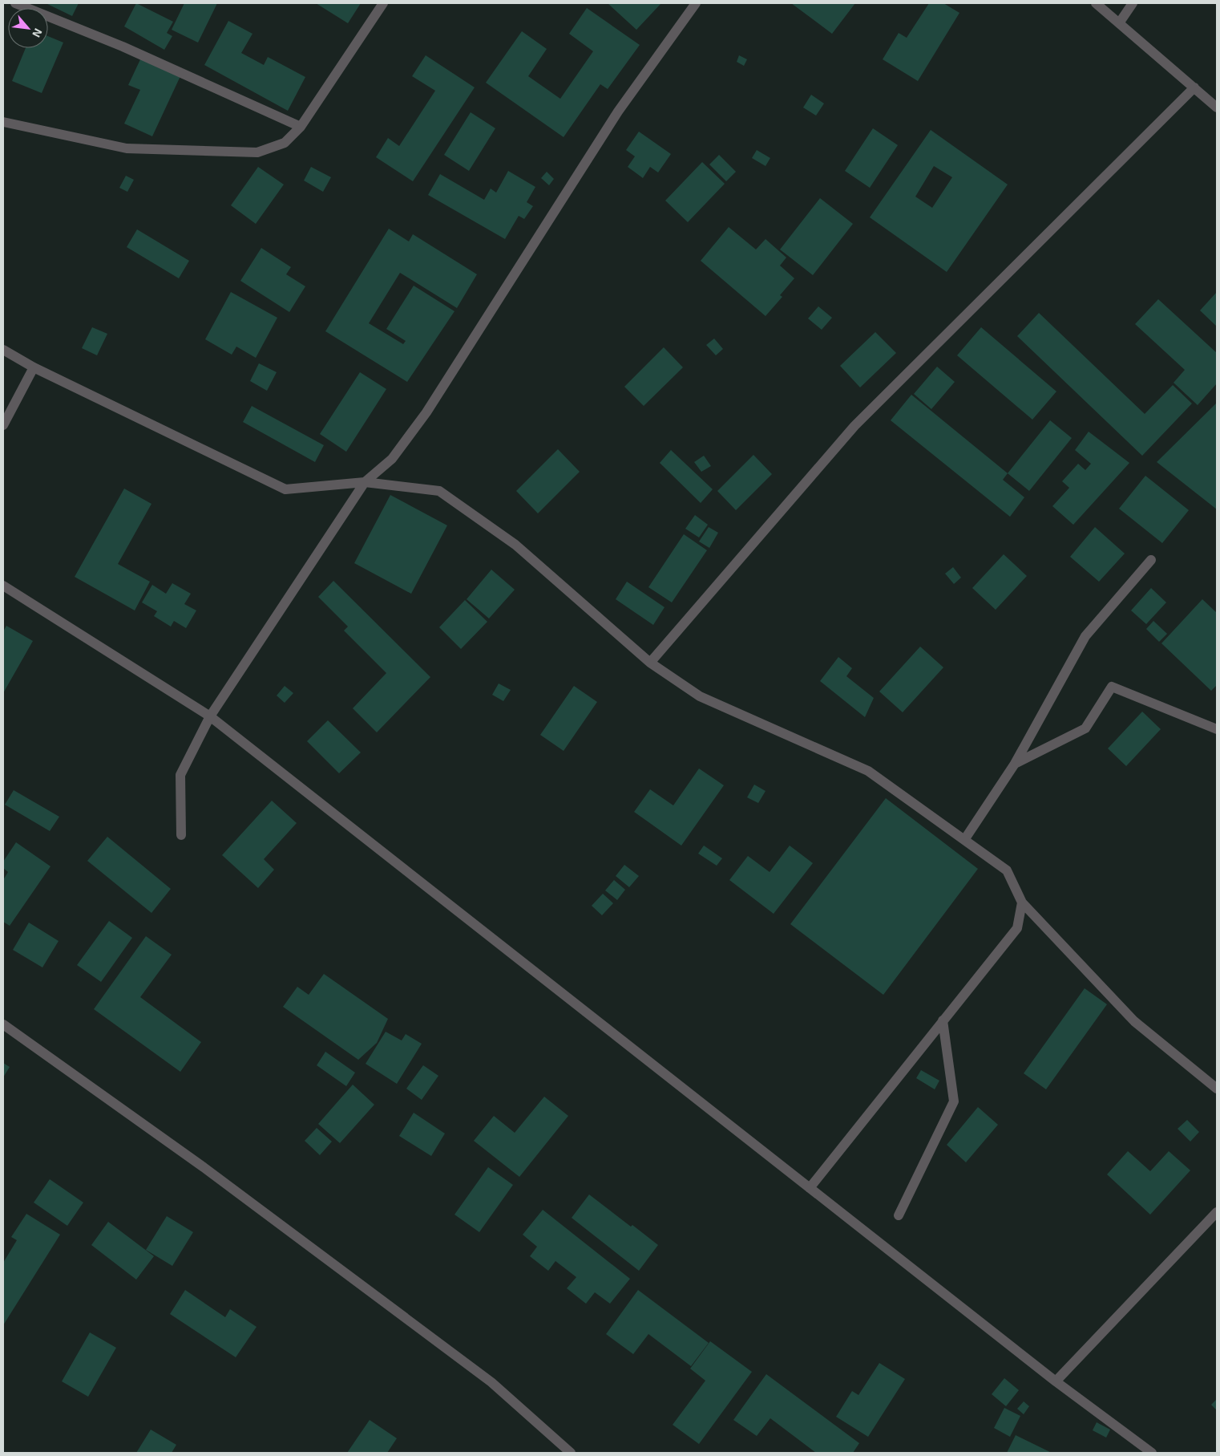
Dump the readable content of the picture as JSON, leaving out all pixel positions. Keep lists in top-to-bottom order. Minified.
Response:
{"north":"bottom right"}
